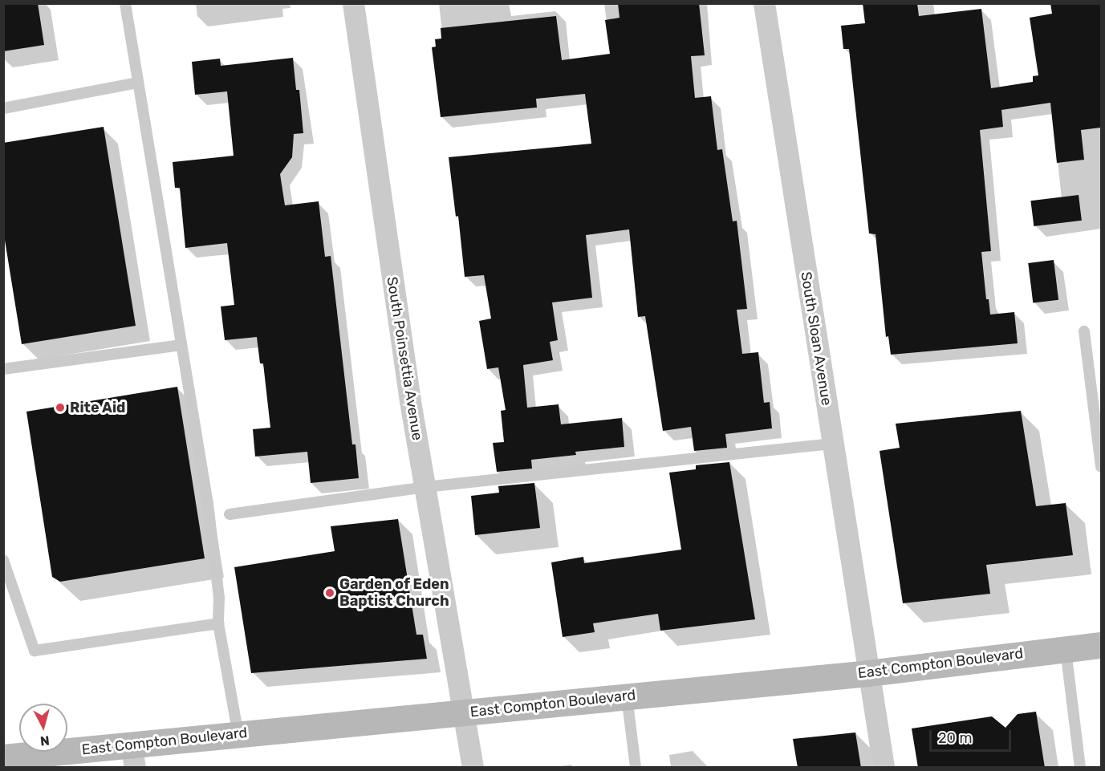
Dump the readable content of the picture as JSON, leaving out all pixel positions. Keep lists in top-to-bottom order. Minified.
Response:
{"streets":{"main road":["East Compton Boulevard"],"street":["South Sloan Avenue","South Poinsettia Avenue"]},"crossings":[["South Sloan Avenue","East Compton Boulevard"],["South Poinsettia Avenue","East Compton Boulevard"]],"places":["Rite Aid","Garden of Eden Baptist Church"],"scale_bar":"20 m","north":"bottom"}
